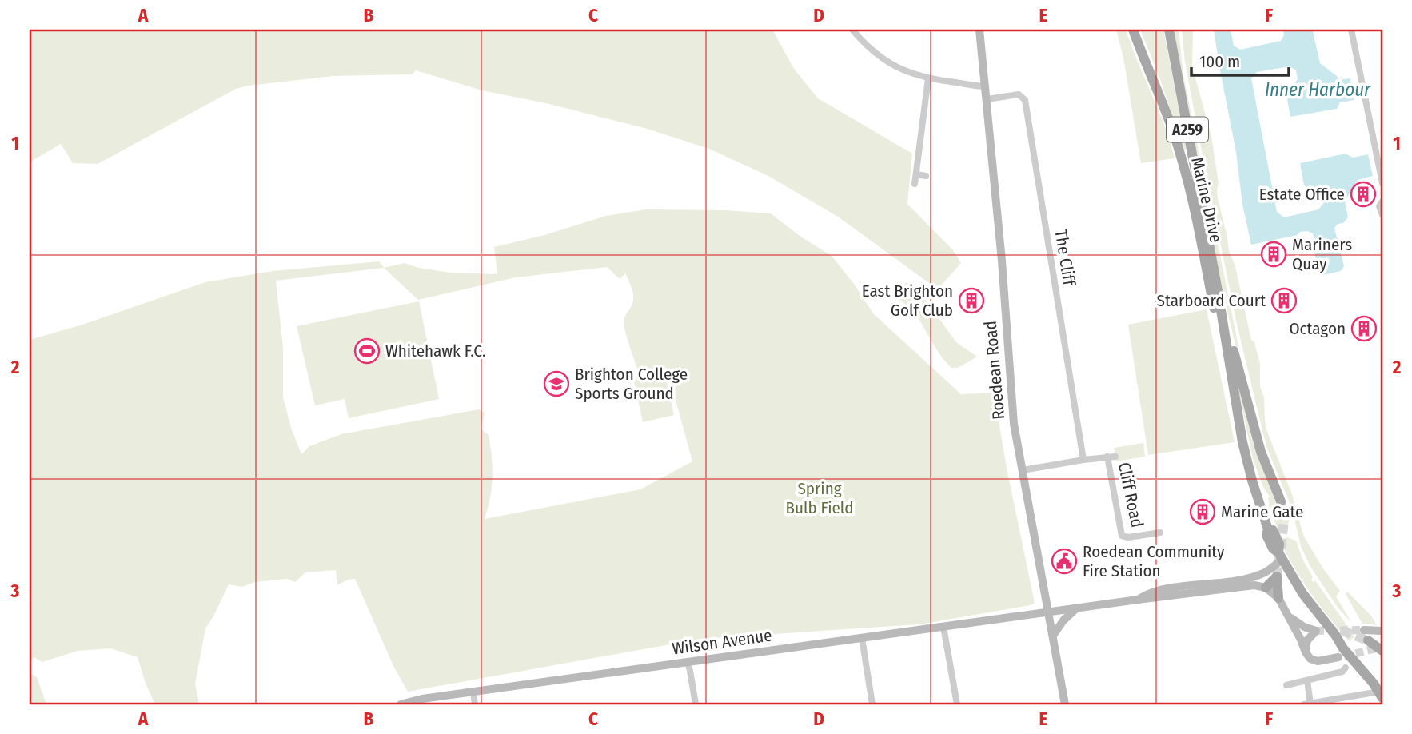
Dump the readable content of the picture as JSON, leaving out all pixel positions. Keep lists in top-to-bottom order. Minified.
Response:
{"streets":{"main road":["A259","Marine Drive"],"street":["The Cliff","Roedean Road","Cliff Road","Wilson Avenue"]},"crossings":[["The Cliff","Roedean Road"],["Roedean Road","Wilson Avenue"]],"water":["Inner Harbour"],"parks":["Spring Bulb Field"],"places":{"building":["Estate Office","Mariners Quay","East Brighton Golf Club","Starboard Court","Octagon","Marine Gate"],"sports":["Whitehawk F.C."],"school or university":["Brighton College Sports Ground"],"public building":["Roedean Community Fire Station"]},"scale_bar":"100 m","grid":{"columns":["A","B","C","D","E","F"],"rows":["1","2","3"]}}
